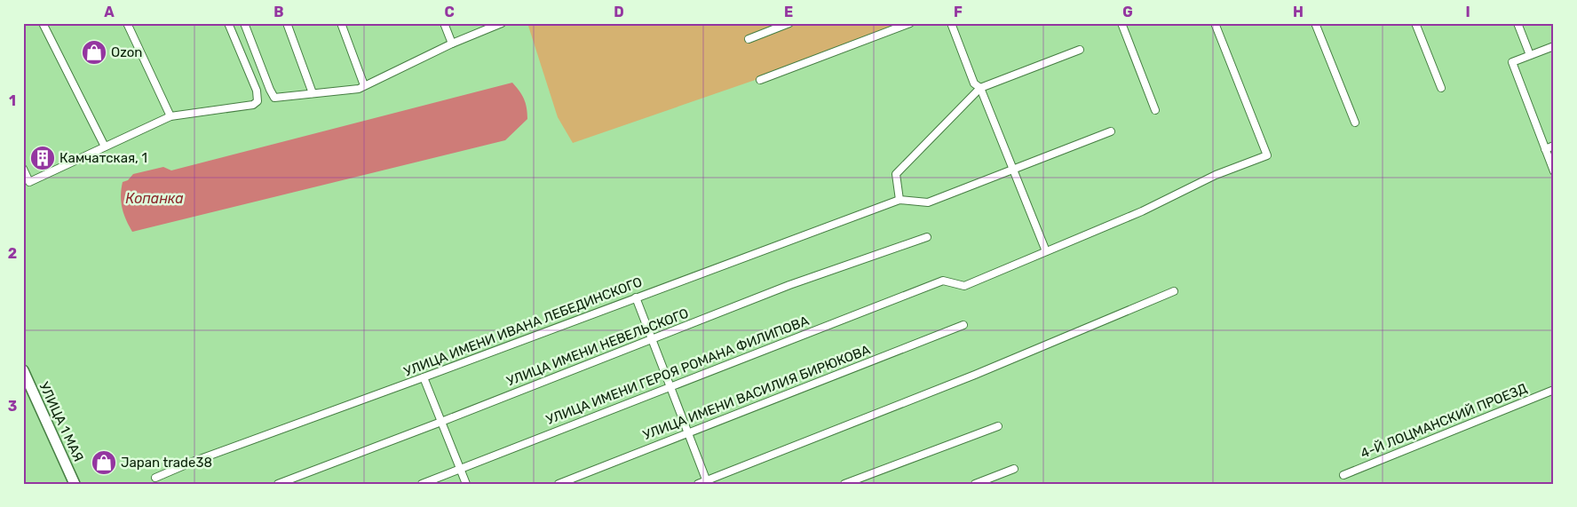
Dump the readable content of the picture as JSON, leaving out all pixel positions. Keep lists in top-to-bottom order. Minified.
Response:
{"streets":{"street":["УЛИЦА ИМЕНИ ИВАНА ЛЕБЕДИНСКОГО","УЛИЦА ИМЕНИ НЕВЕЛЬСКОГО","УЛИЦА ИМЕНИ ГЕРОЯ РОМАНА ФИЛИПОВА","УЛИЦА ИМЕНИ ВАСИЛИЯ БИРЮКОВА","4-Й ЛОЦМАНСКИЙ ПРОЕЗД","УЛИЦА 1 МАЯ"]},"water":["Копанка"],"places":{"shop":["Ozon","Japan trade38"],"building":["Камчатская, 1"]},"grid":{"columns":["A","B","C","D","E","F","G","H","I"],"rows":["1","2","3"]}}
